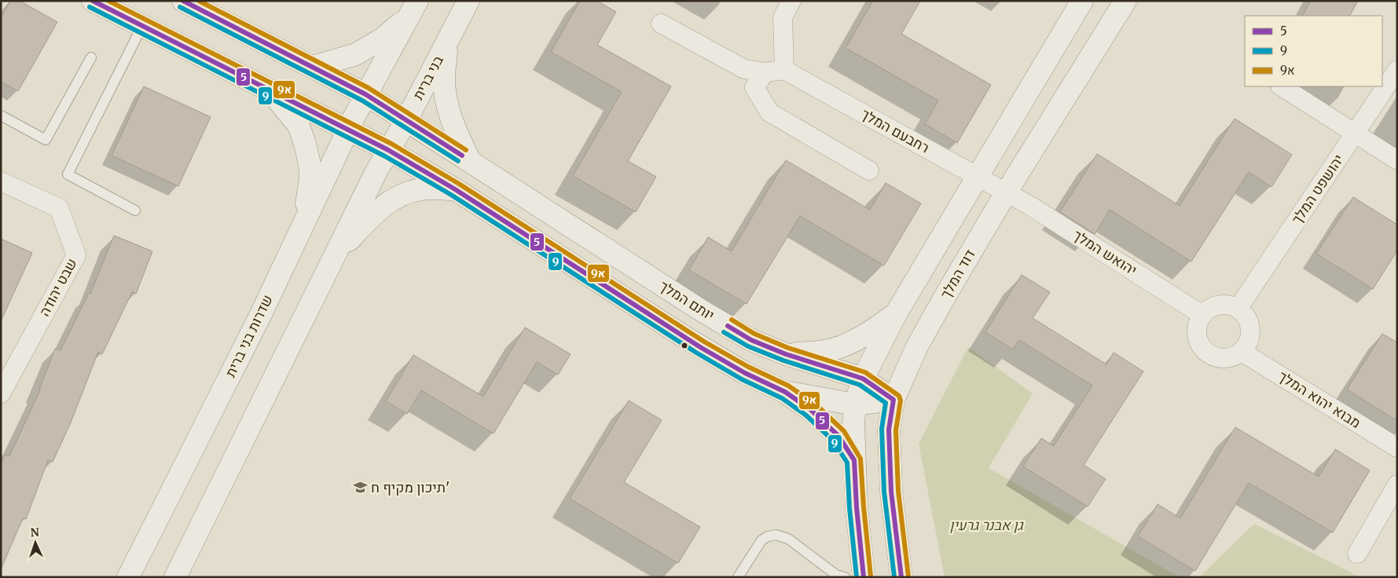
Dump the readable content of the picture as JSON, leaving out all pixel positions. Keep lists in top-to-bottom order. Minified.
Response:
{"streets":{"street":["בני ברית","רחבעם המלך","יהושפט המלך","יהואש המלך","דוד המלך","שבט יהודה","יותם המלך","שדרות בני ברית","מבוא יהוא המלך"]},"crossings":[["בני ברית","יותם המלך"],["רחבעם המלך","יהואש המלך"],["רחבעם המלך","דוד המלך"],["יהושפט המלך","יהואש המלך"],["יהושפט המלך","מבוא יהוא המלך"],["יהואש המלך","דוד המלך"],["יהואש המלך","מבוא יהוא המלך"],["דוד המלך","יותם המלך"],["יותם המלך","שדרות בני ברית"]],"parks":["גן אבנר גרעין"],"places":{"school or university":["תיכון מקיף ח'"]},"lines":["transit line 5","transit line 9א","transit line 9"],"legend":["5","9","9א"],"north":"top"}
